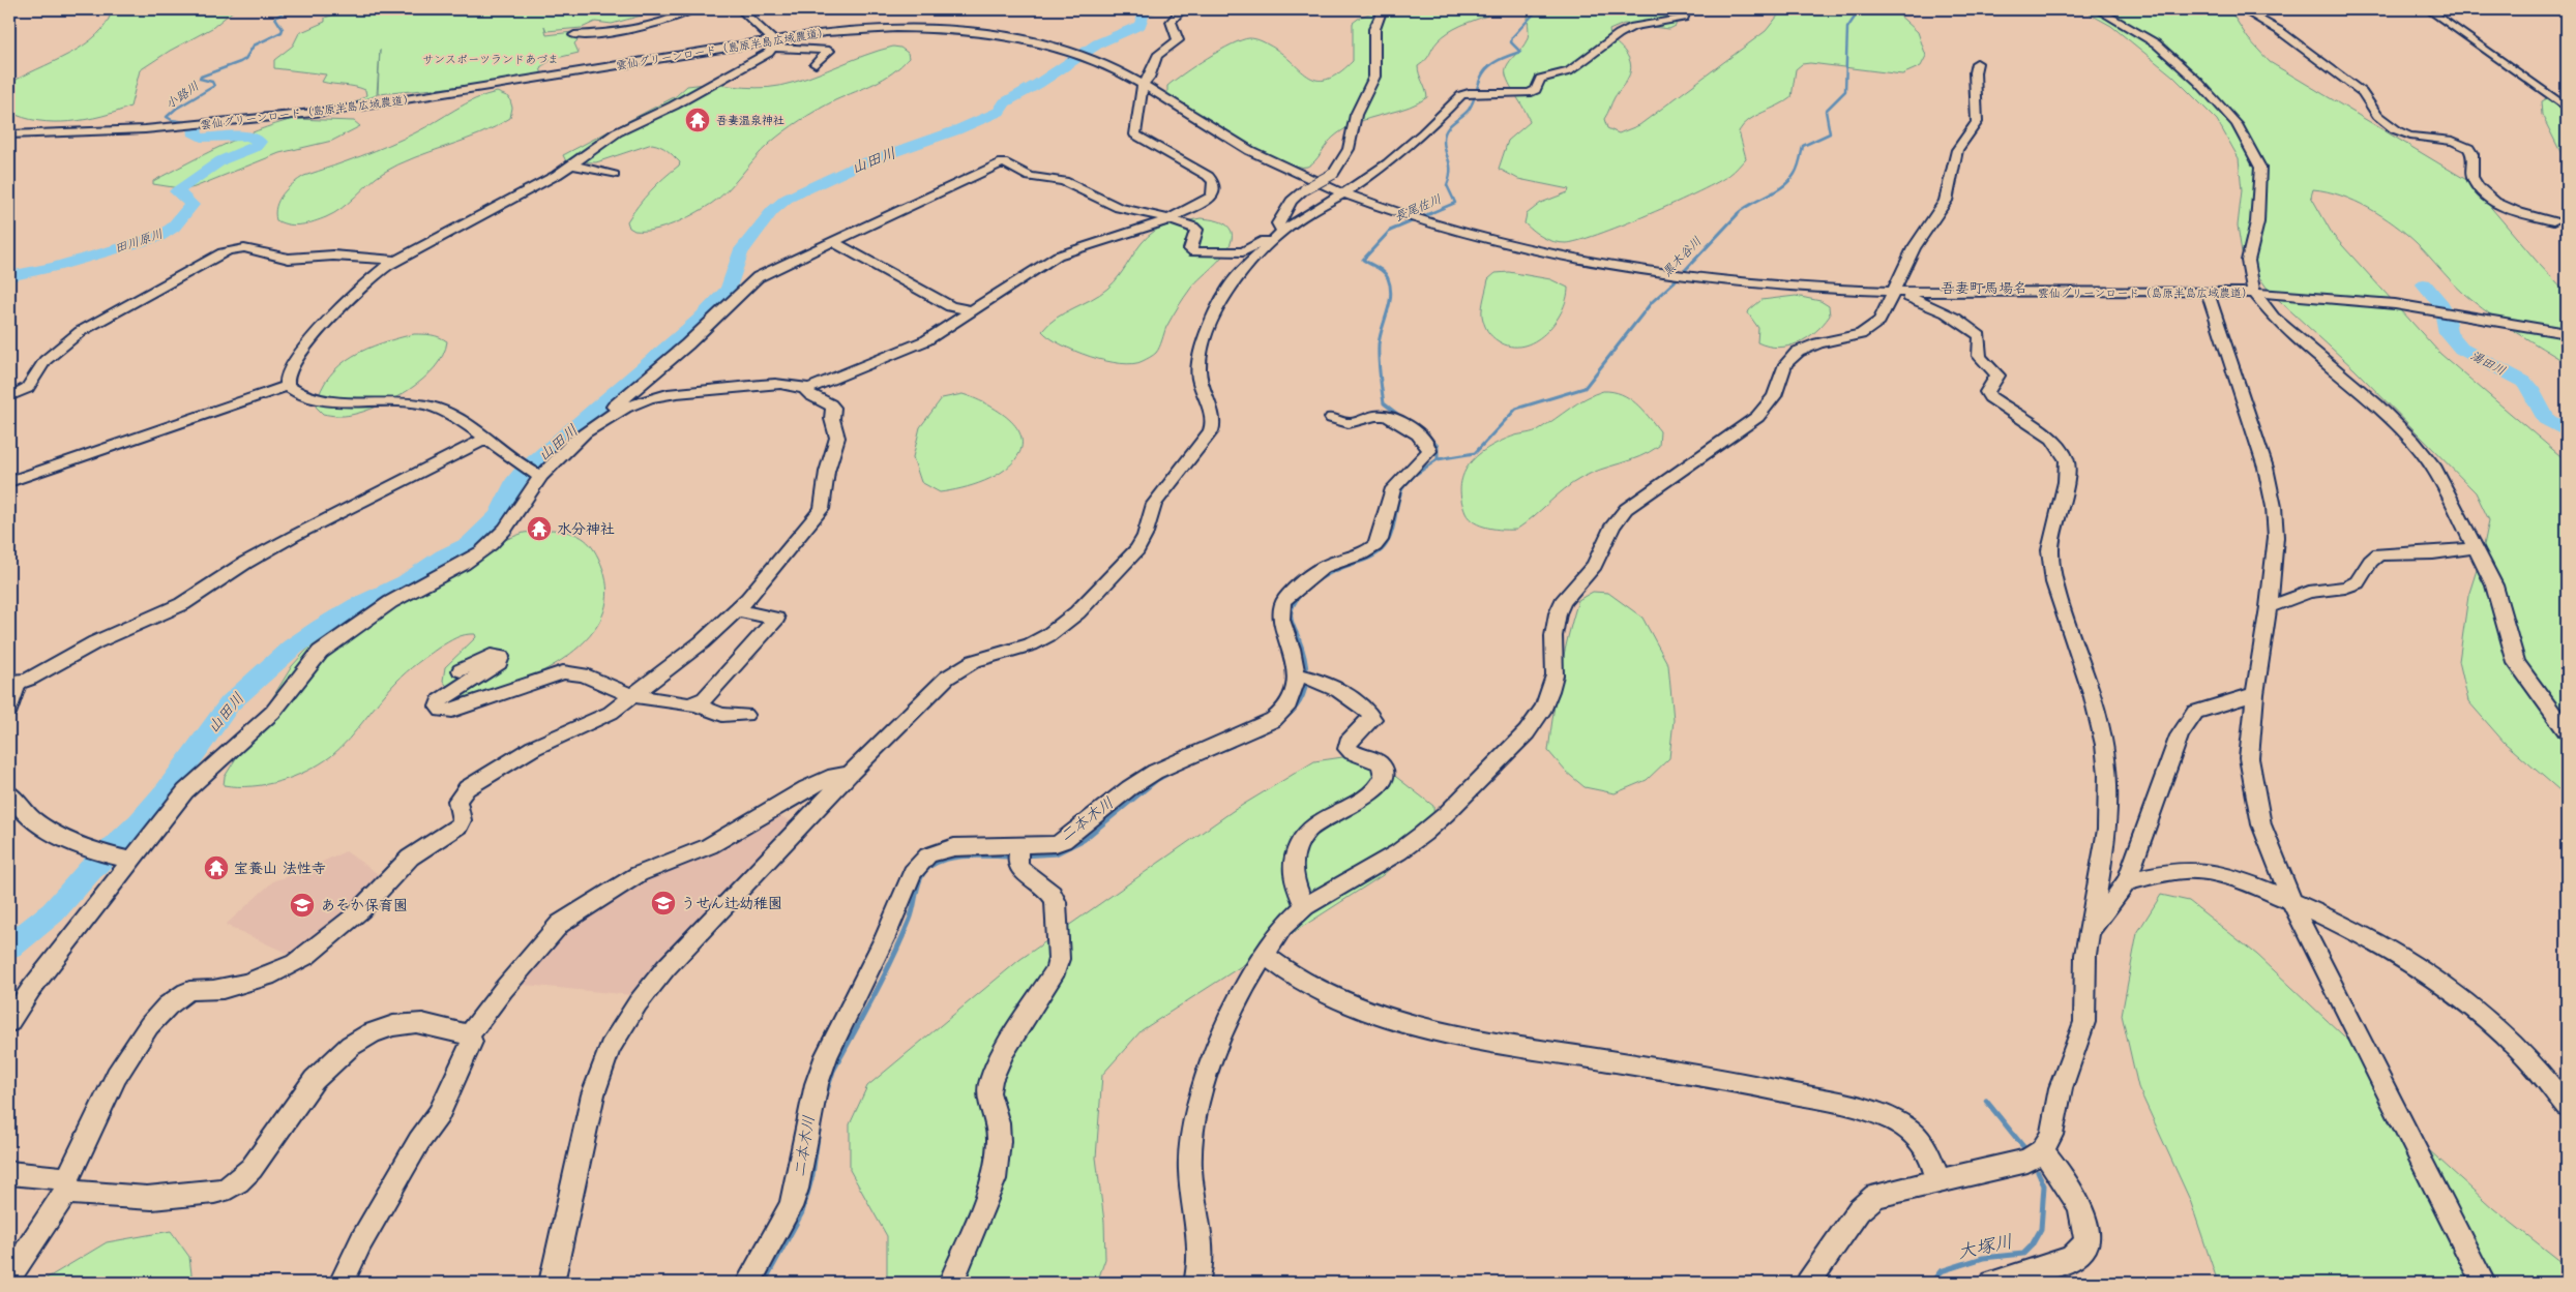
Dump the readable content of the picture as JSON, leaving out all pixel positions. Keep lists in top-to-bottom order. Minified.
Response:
{"streets":{"street":["雲仙グリーンロード（島原半島広域農道）"]},"districts":["吾妻町馬場名"],"water":["小路川","山田川","長尾佐川","田川原川","黒木谷川","湯田川","二本木川","大塚川"],"parks":["サンスポーツランドあづま"],"places":{"temple":["吾妻温泉神社","水分神社","宝養山 法性寺"],"school or university":["うせん辻幼稚園","あそか保育園"]}}
